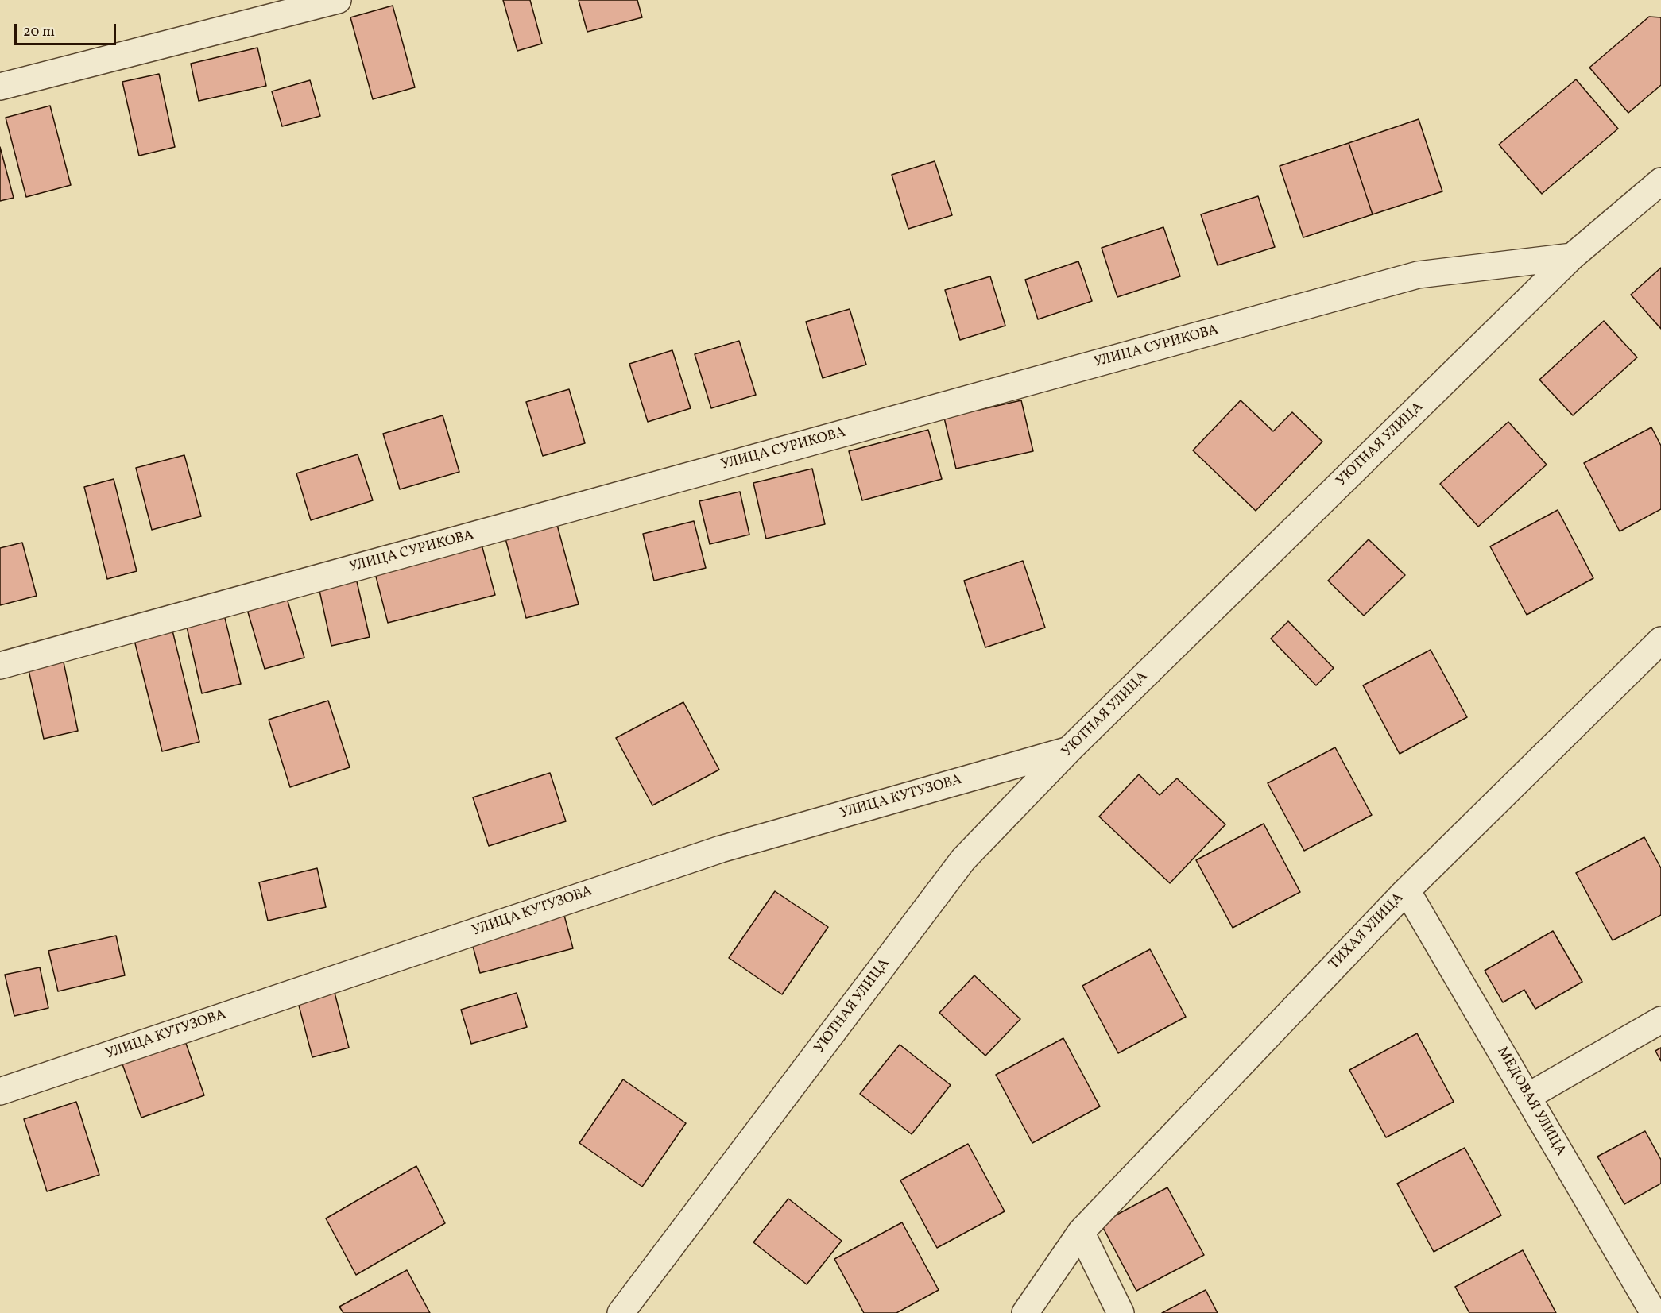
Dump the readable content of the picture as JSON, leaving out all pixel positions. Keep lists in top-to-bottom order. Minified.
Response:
{"streets":{"street":["УЛИЦА СУРИКОВА","УЮТНАЯ УЛИЦА","УЛИЦА КУТУЗОВА","ТИХАЯ УЛИЦА","МЕДОВАЯ УЛИЦА"]},"crossings":[["УЛИЦА СУРИКОВА","УЮТНАЯ УЛИЦА"],["УЮТНАЯ УЛИЦА","УЛИЦА КУТУЗОВА"],["ТИХАЯ УЛИЦА","МЕДОВАЯ УЛИЦА"]],"scale_bar":"20 m"}
